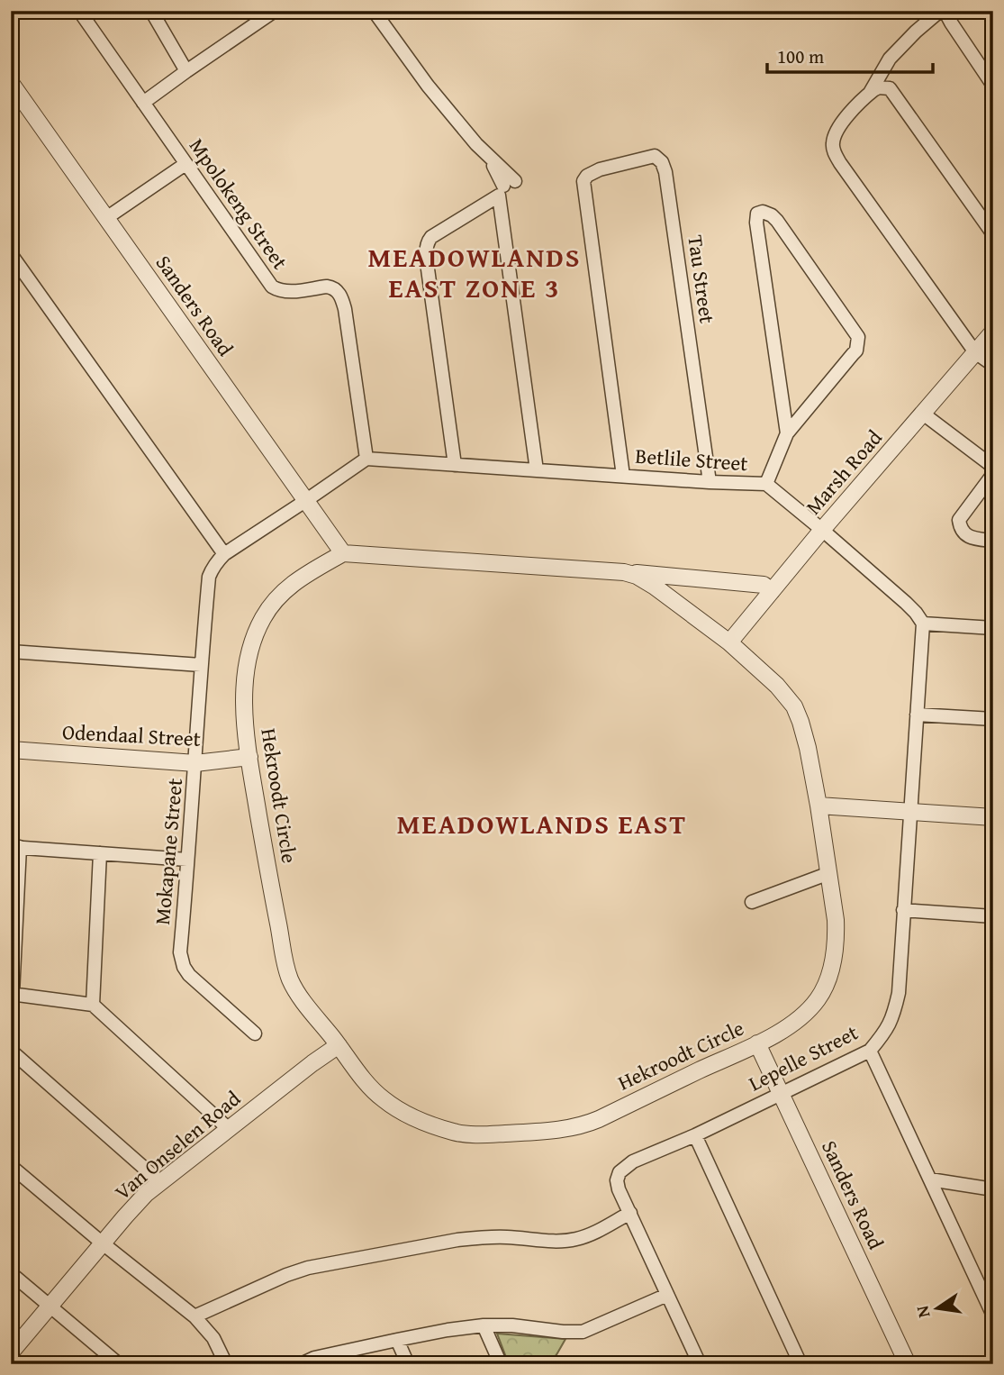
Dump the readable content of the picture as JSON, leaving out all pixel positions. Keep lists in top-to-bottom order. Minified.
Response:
{"streets":{"street":["Mpolokeng Street","Tau Street","Sanders Road","Betlile Street","Marsh Road","Odendaal Street","Hekroodt Circle","Mokapane Street","Lepelle Street","Van Onselen Road"]},"crossings":[["Mpolokeng Street","Betlile Street"],["Tau Street","Betlile Street"],["Sanders Road","Hekroodt Circle"],["Sanders Road","Mokapane Street"],["Sanders Road","Lepelle Street"],["Betlile Street","Marsh Road"],["Marsh Road","Hekroodt Circle"],["Odendaal Street","Hekroodt Circle"],["Odendaal Street","Mokapane Street"],["Hekroodt Circle","Van Onselen Road"]],"districts":["MEADOWLANDS EAST ZONE 3","MEADOWLANDS EAST"],"scale_bar":"100 m","north":"left"}
